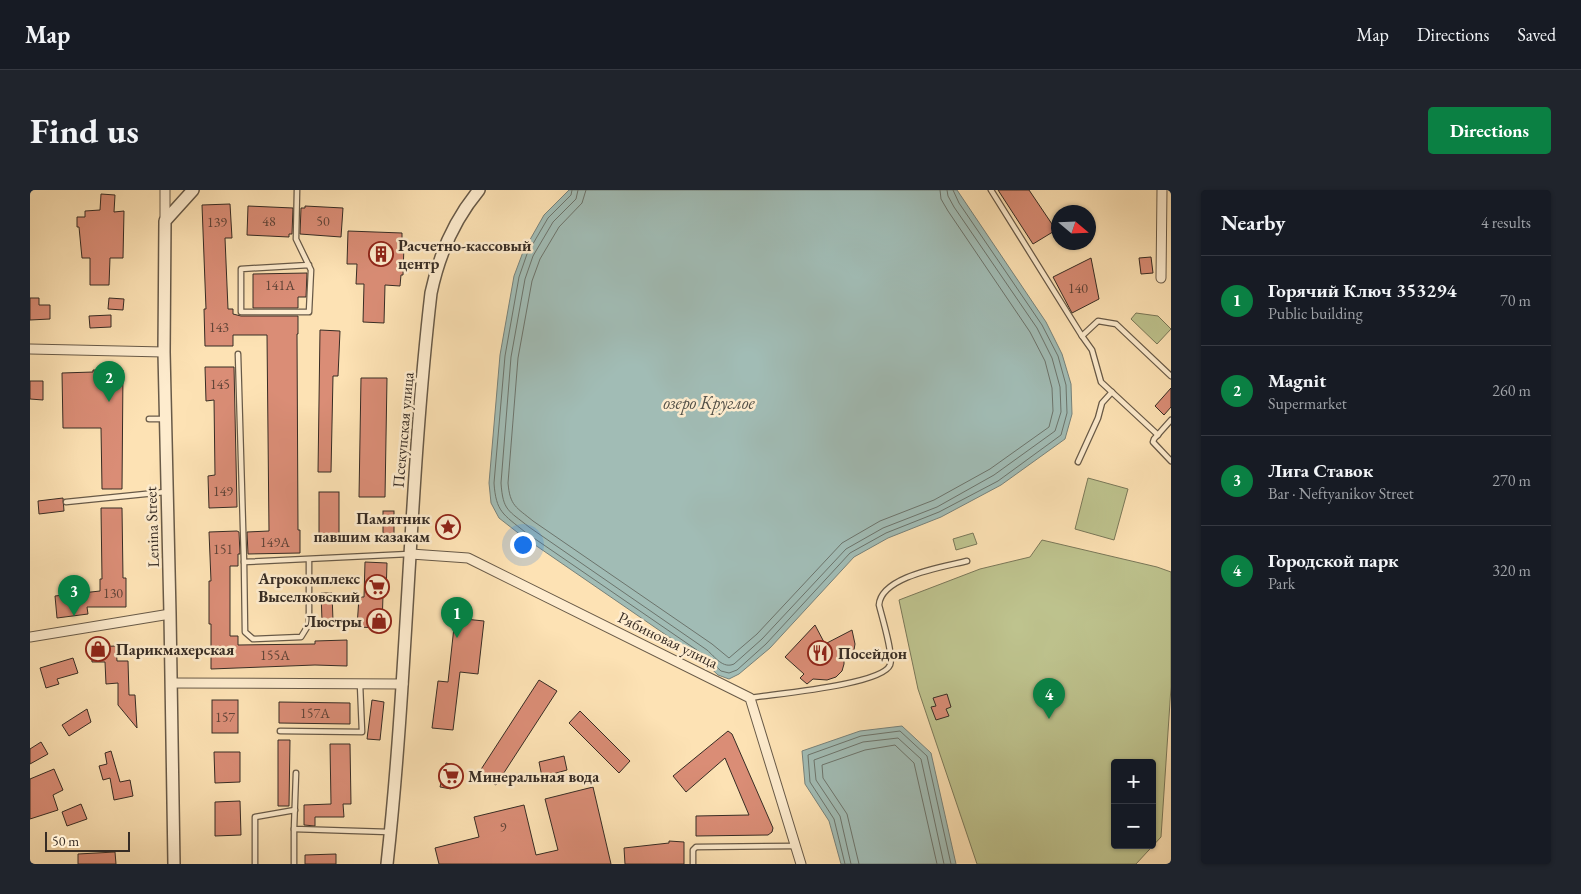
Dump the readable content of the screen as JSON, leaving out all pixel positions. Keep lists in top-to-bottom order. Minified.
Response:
{"streets":{"street":["Псекупская улица","Lenina Street","Рябиновая улица"]},"crossings":[["Псекупская улица","Рябиновая улица"]],"water":["озеро Круглое"],"places":{"building":["Расчетно-кассовый центр"],"place":["Памятник павшим казакам"],"supermarket":["Агрокомплекс Выселковский","Минеральная вода"],"shop":["Люстры","Парикмахерская"],"restaurant":["Посейдон"]},"house_numbers":["48","50","139","141А","140","143","145","149","149А","151","130","155А","157А","157","9"],"scale_bar":"50 m","north":"right","page":{"header":"Map","nav":["Map","Directions","Saved"],"buttons":"Directions","title":"Find us","heading":["Nearby","4 results"],"list":[{"mark":"1","name":"Горячий Ключ 353294","note":"Public building","value":"70 m"},{"mark":"2","name":"Magnit","note":"Supermarket","value":"260 m"},{"mark":"3","name":"Лига Ставок","note":"Bar · Neftyanikov Street","value":"270 m"},{"mark":"4","name":"Городской парк","note":"Park","value":"320 m"}],"pins":["2","3","1","4"],"map_buttons":["+","−"],"scale":"50 m"}}
